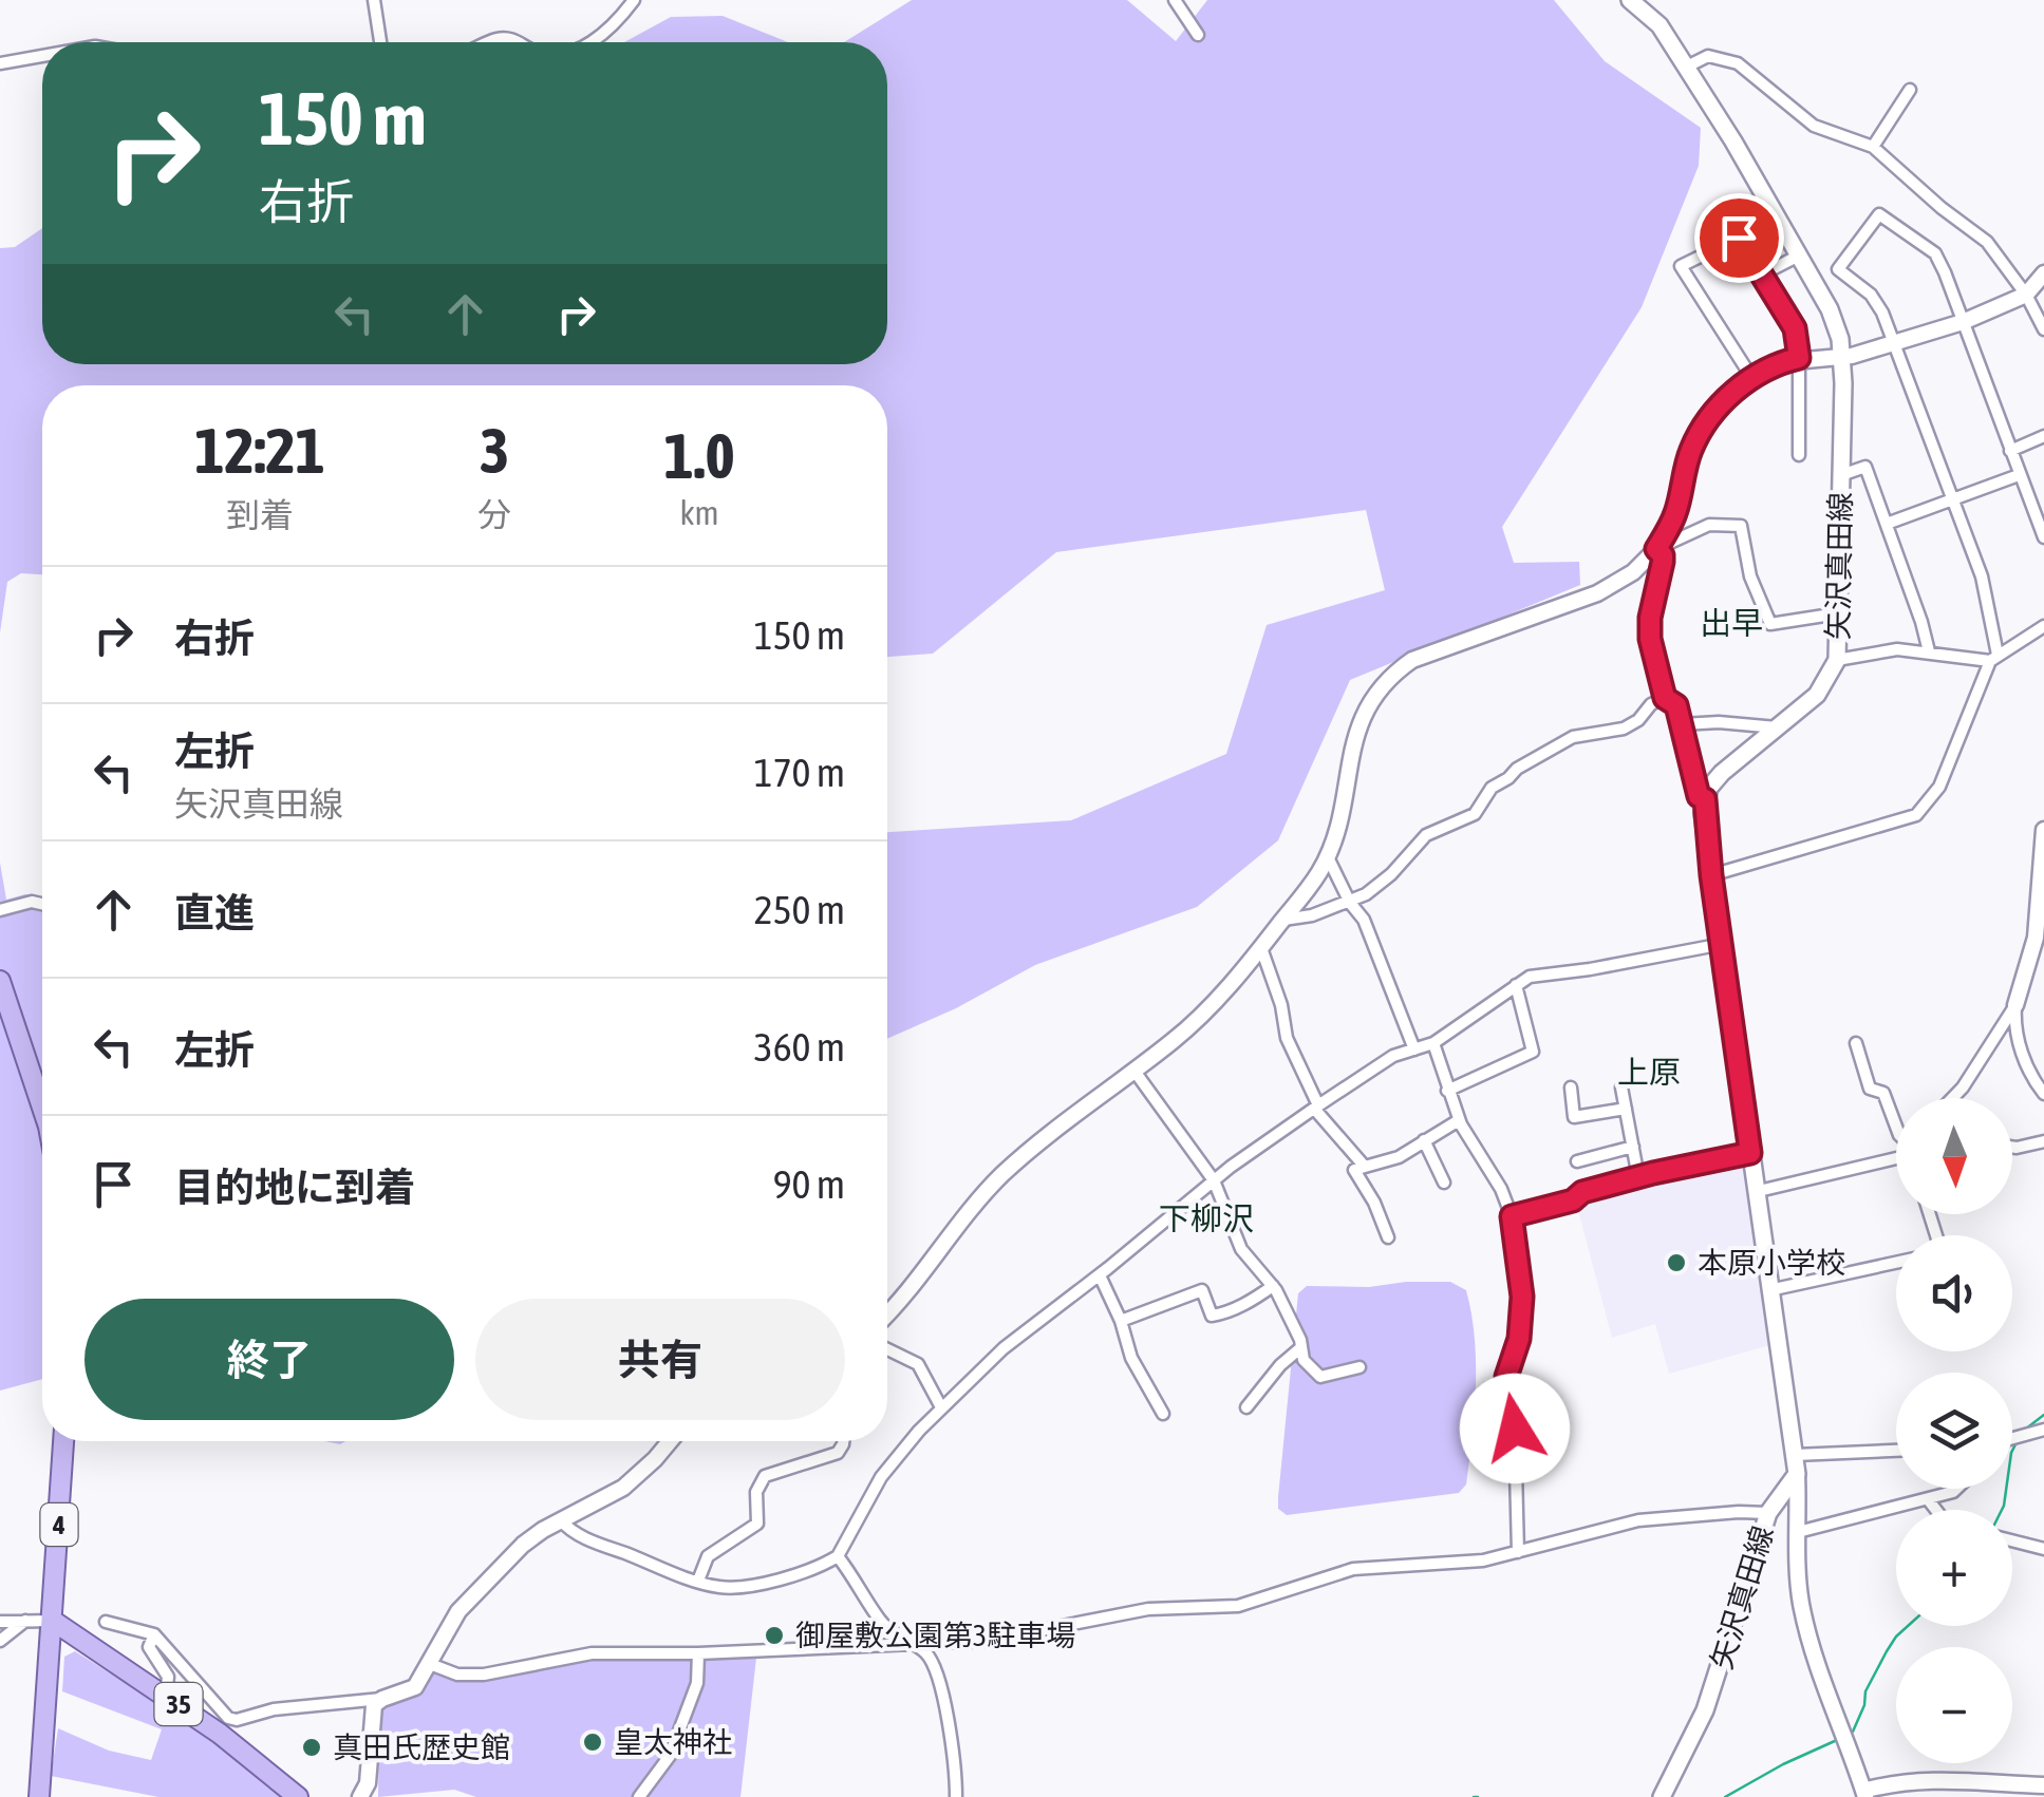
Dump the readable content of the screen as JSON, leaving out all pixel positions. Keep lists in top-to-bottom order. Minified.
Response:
{"streets":{"main road":["矢沢真田線","4","35"]},"crossings":[["4","35"]],"districts":["出早","上原","下柳沢"],"places":["本原小学校","御屋敷公園第3駐車場","皇太神社","真田氏歴史館"],"north":"bottom","page":{"turn":["150 m","右折"],"eta":["12:21","到着","3","分","1.0","km"],"list":[{"name":"右折","value":"150 m"},{"name":"左折","note":"矢沢真田線","value":"170 m"},{"name":"直進","value":"250 m"},{"name":"左折","value":"360 m"},{"name":"目的地に到着","value":"90 m"}],"map_buttons":["+","−"],"buttons":["終了","共有"]}}
